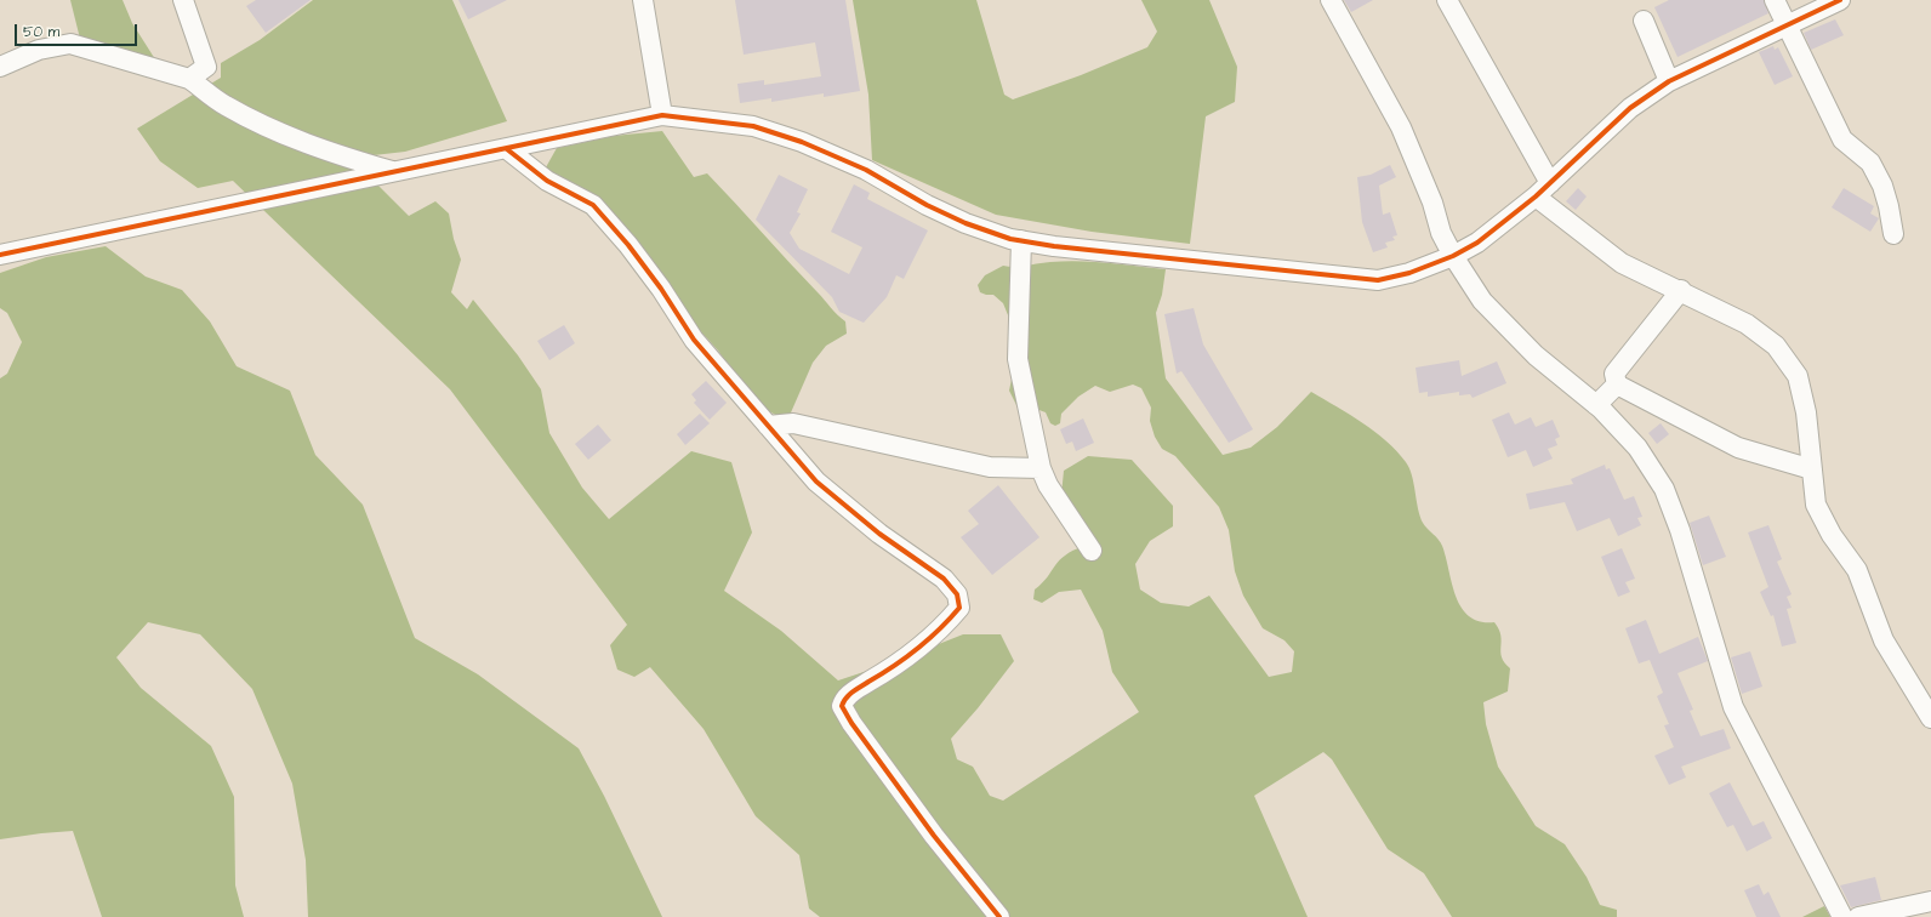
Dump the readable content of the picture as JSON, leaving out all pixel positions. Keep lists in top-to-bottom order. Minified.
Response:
{"scale_bar":"50 m"}
